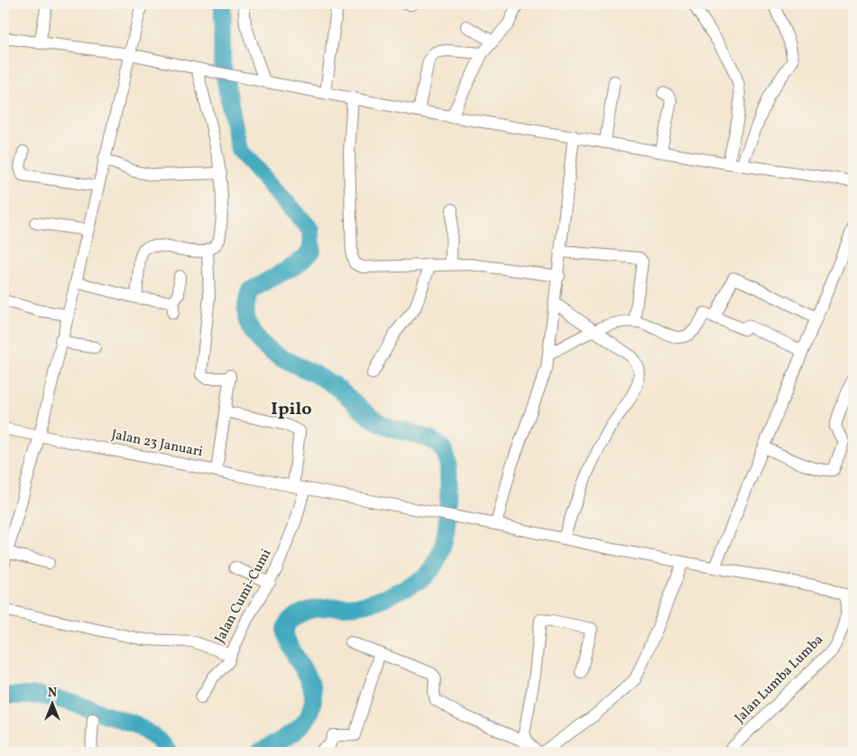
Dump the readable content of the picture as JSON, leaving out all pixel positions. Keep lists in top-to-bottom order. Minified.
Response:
{"streets":{"street":["Jalan 23 Januari","Jalan Cumi-Cumi","Jalan Lumba Lumba"]},"crossings":[["Jalan 23 Januari","Jalan Cumi-Cumi"],["Jalan 23 Januari","Jalan Lumba Lumba"]],"districts":["Ipilo"],"north":"top"}
